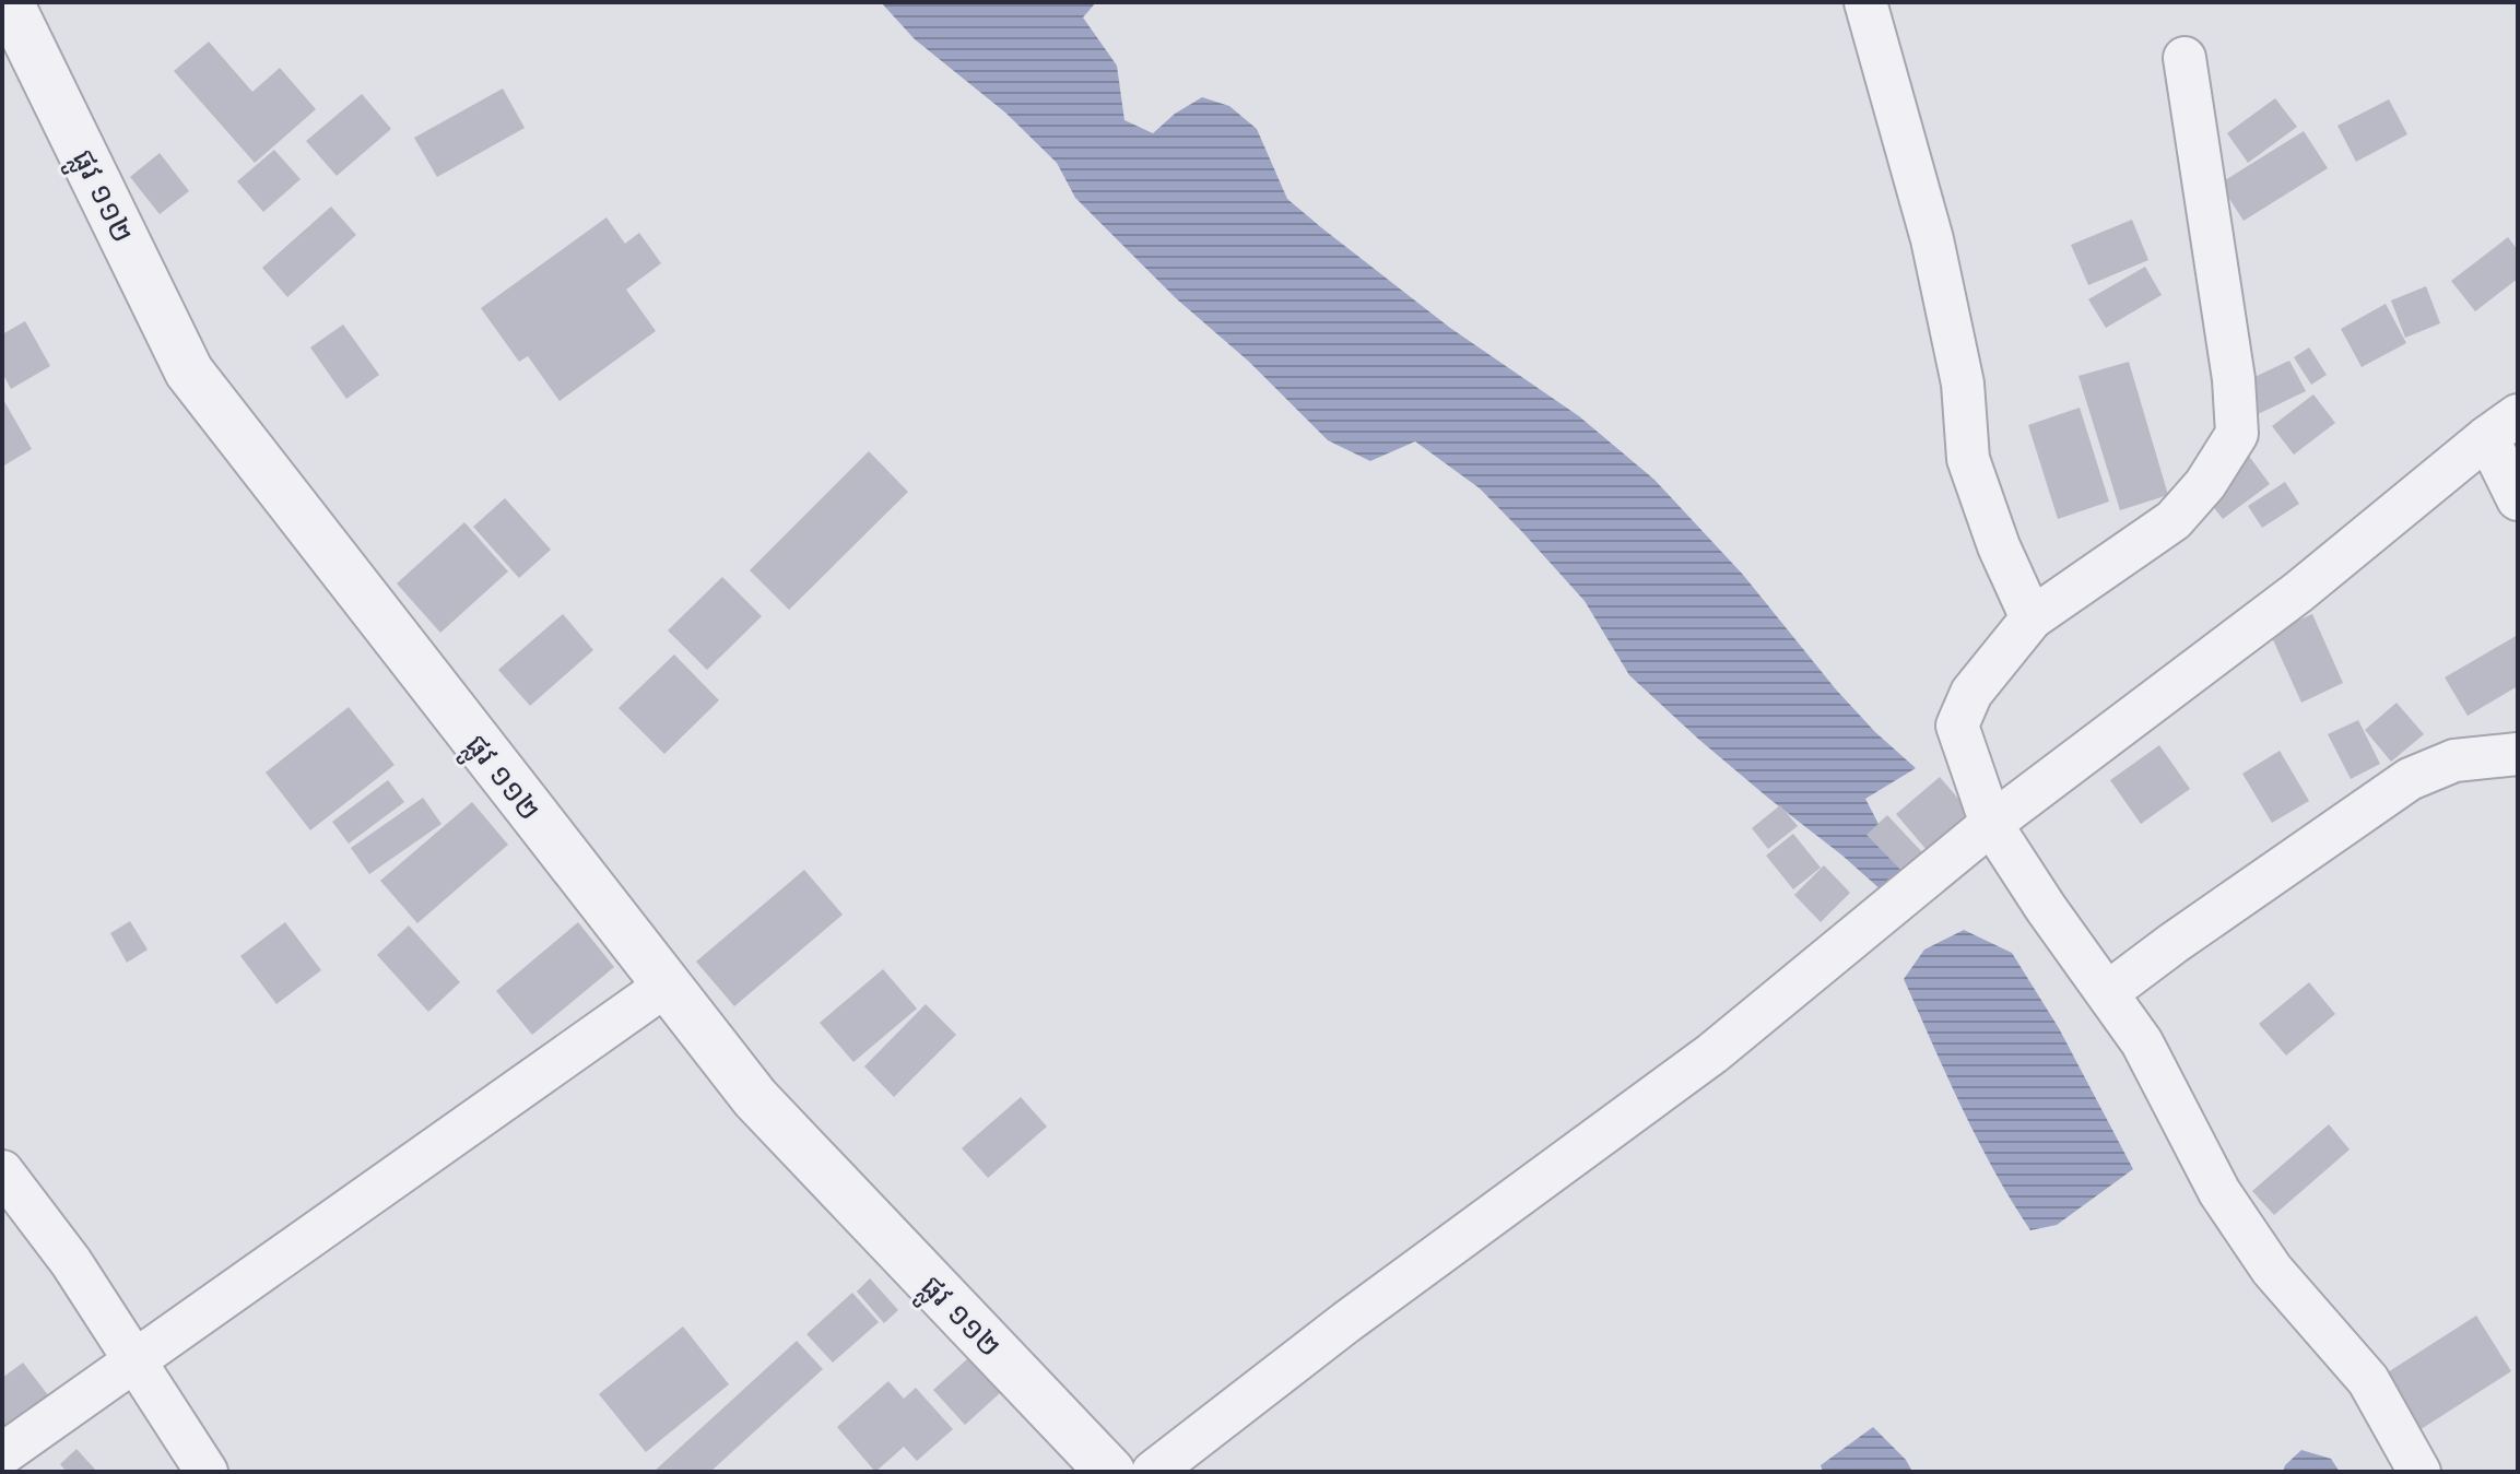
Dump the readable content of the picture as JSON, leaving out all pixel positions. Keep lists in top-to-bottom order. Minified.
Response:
{"streets":{"street":["ផ្លូវ ១១២"]}}
